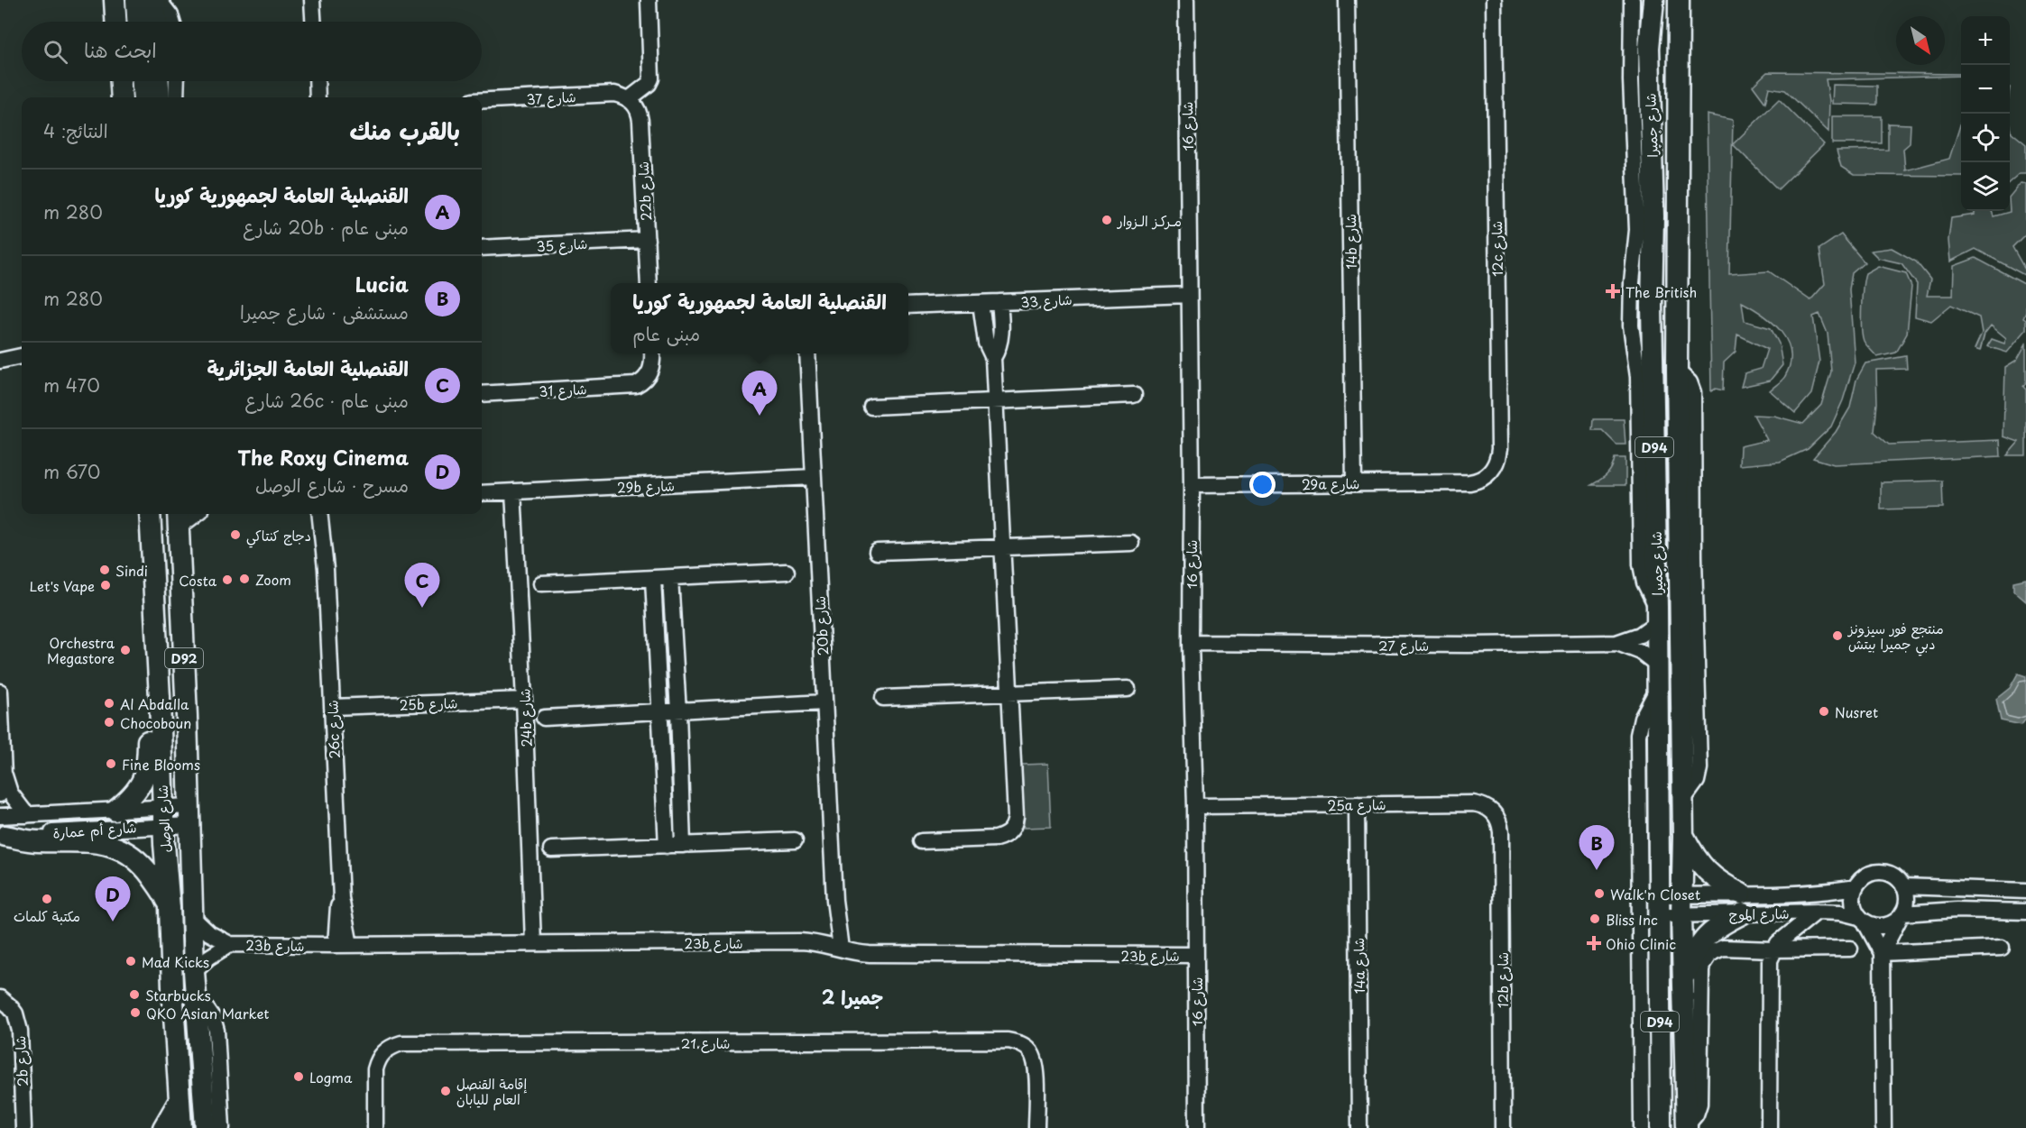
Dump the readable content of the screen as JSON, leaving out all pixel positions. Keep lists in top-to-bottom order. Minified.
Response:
{"streets":{"main road":["شارع جميرا","D94","D92","شارع الوصل"],"street":["شارع 37","شارع 16","22b شارع","14b شارع","شارع 35","12c شارع","شارع 33","شارع 31","29a شارع","29b شارع","20b شارع","شارع 27","25b شارع","24b شارع","26c شارع","25a شارع","شارع أم عمارة","شارع الموج","23b شارع","14a شارع","12b شارع","شارع 21","2b شارع"]},"crossings":[["شارع 37","22b شارع"],["شارع جميرا","شارع 27"],["شارع جميرا","شارع الموج"],["شارع 16","شارع 33"],["شارع 16","29a شارع"],["شارع 16","شارع 27"],["شارع 16","25a شارع"],["شارع 16","23b شارع"],["22b شارع","شارع 35"],["14b شارع","29a شارع"],["12c شارع","29a شارع"],["29b شارع","20b شارع"],["29b شارع","24b شارع"],["20b شارع","23b شارع"],["25b شارع","24b شارع"],["25b شارع","26c شارع"],["24b شارع","23b شارع"],["26c شارع","23b شارع"],["25a شارع","14a شارع"],["25a شارع","12b شارع"],["شارع الوصل","شارع أم عمارة"],["شارع الوصل","23b شارع"]],"districts":["جميرا 2"],"places":{"other":["مـركـز الـزوار","دجاج كنتاكي","Sindi","Zoom","Costa","Let's Vape","منتجع فور سيزونز دبي جميرا بيتش","Orchestra Megastore","Al Abdalla","Nusret","Chocoboun","Fine Blooms","Walk'n Closet","مكتبة كلمات","Bliss Inc","Mad Kicks","Starbucks","QKO Asian Market","Logma","إقامة القنصل العام لليابان"],"health":["The British","Ohio Clinic"]},"north":"bottom right","page":{"map_buttons":["+","−"],"search":"ابحث هنا","heading":["بالقرب منك","النتائج: 4"],"list":[{"mark":"A","name":"القنصلية العامة لجمهورية كوريا","note":"مبنى عام · 20b شارع","value":"280 m"},{"mark":"B","name":"Lucia","note":"مستشفى · شارع جميرا","value":"280 m"},{"mark":"C","name":"القنصلية العامة الجزائرية","note":"مبنى عام · 26c شارع","value":"470 m"},{"mark":"D","name":"The Roxy Cinema","note":"مسرح · شارع الوصل","value":"670 m"}],"popup":["القنصلية العامة لجمهورية كوريا","مبنى عام"],"pins":["A","C","B","D"]}}
